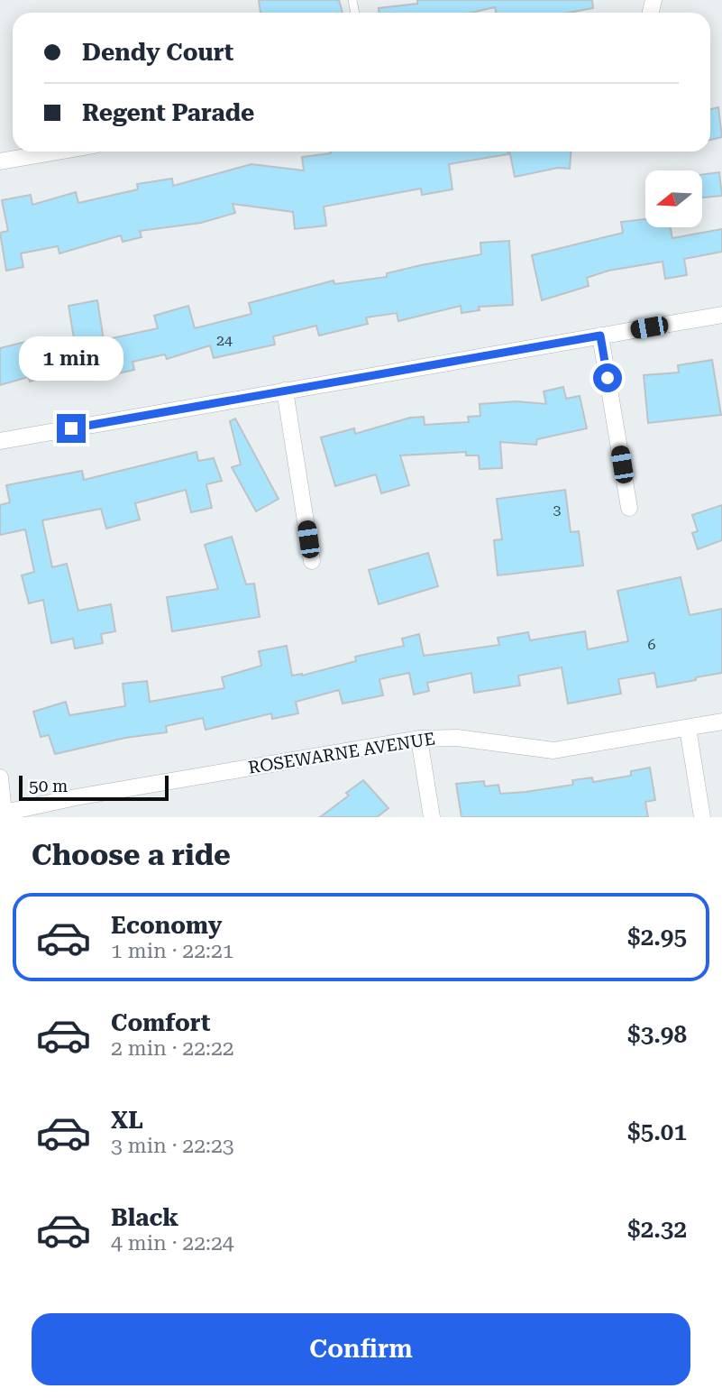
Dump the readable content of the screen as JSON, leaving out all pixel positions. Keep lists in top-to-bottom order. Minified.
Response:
{"streets":{"street":["ROSEWARNE AVENUE"]},"house_numbers":["24","3","6"],"scale_bar":"50 m","north":"left","page":{"banner":["Dendy Court","Regent Parade"],"bubble":"1 min","scale":"50 m","heading":"Choose a ride","list":[{"name":"Economy","note":"1 min · 22:21","value":"$2.95"},{"name":"Comfort","note":"2 min · 22:22","value":"$3.98"},{"name":"XL","note":"3 min · 22:23","value":"$5.01"},{"name":"Black","note":"4 min · 22:24","value":"$2.32"}],"buttons":"Confirm"}}
